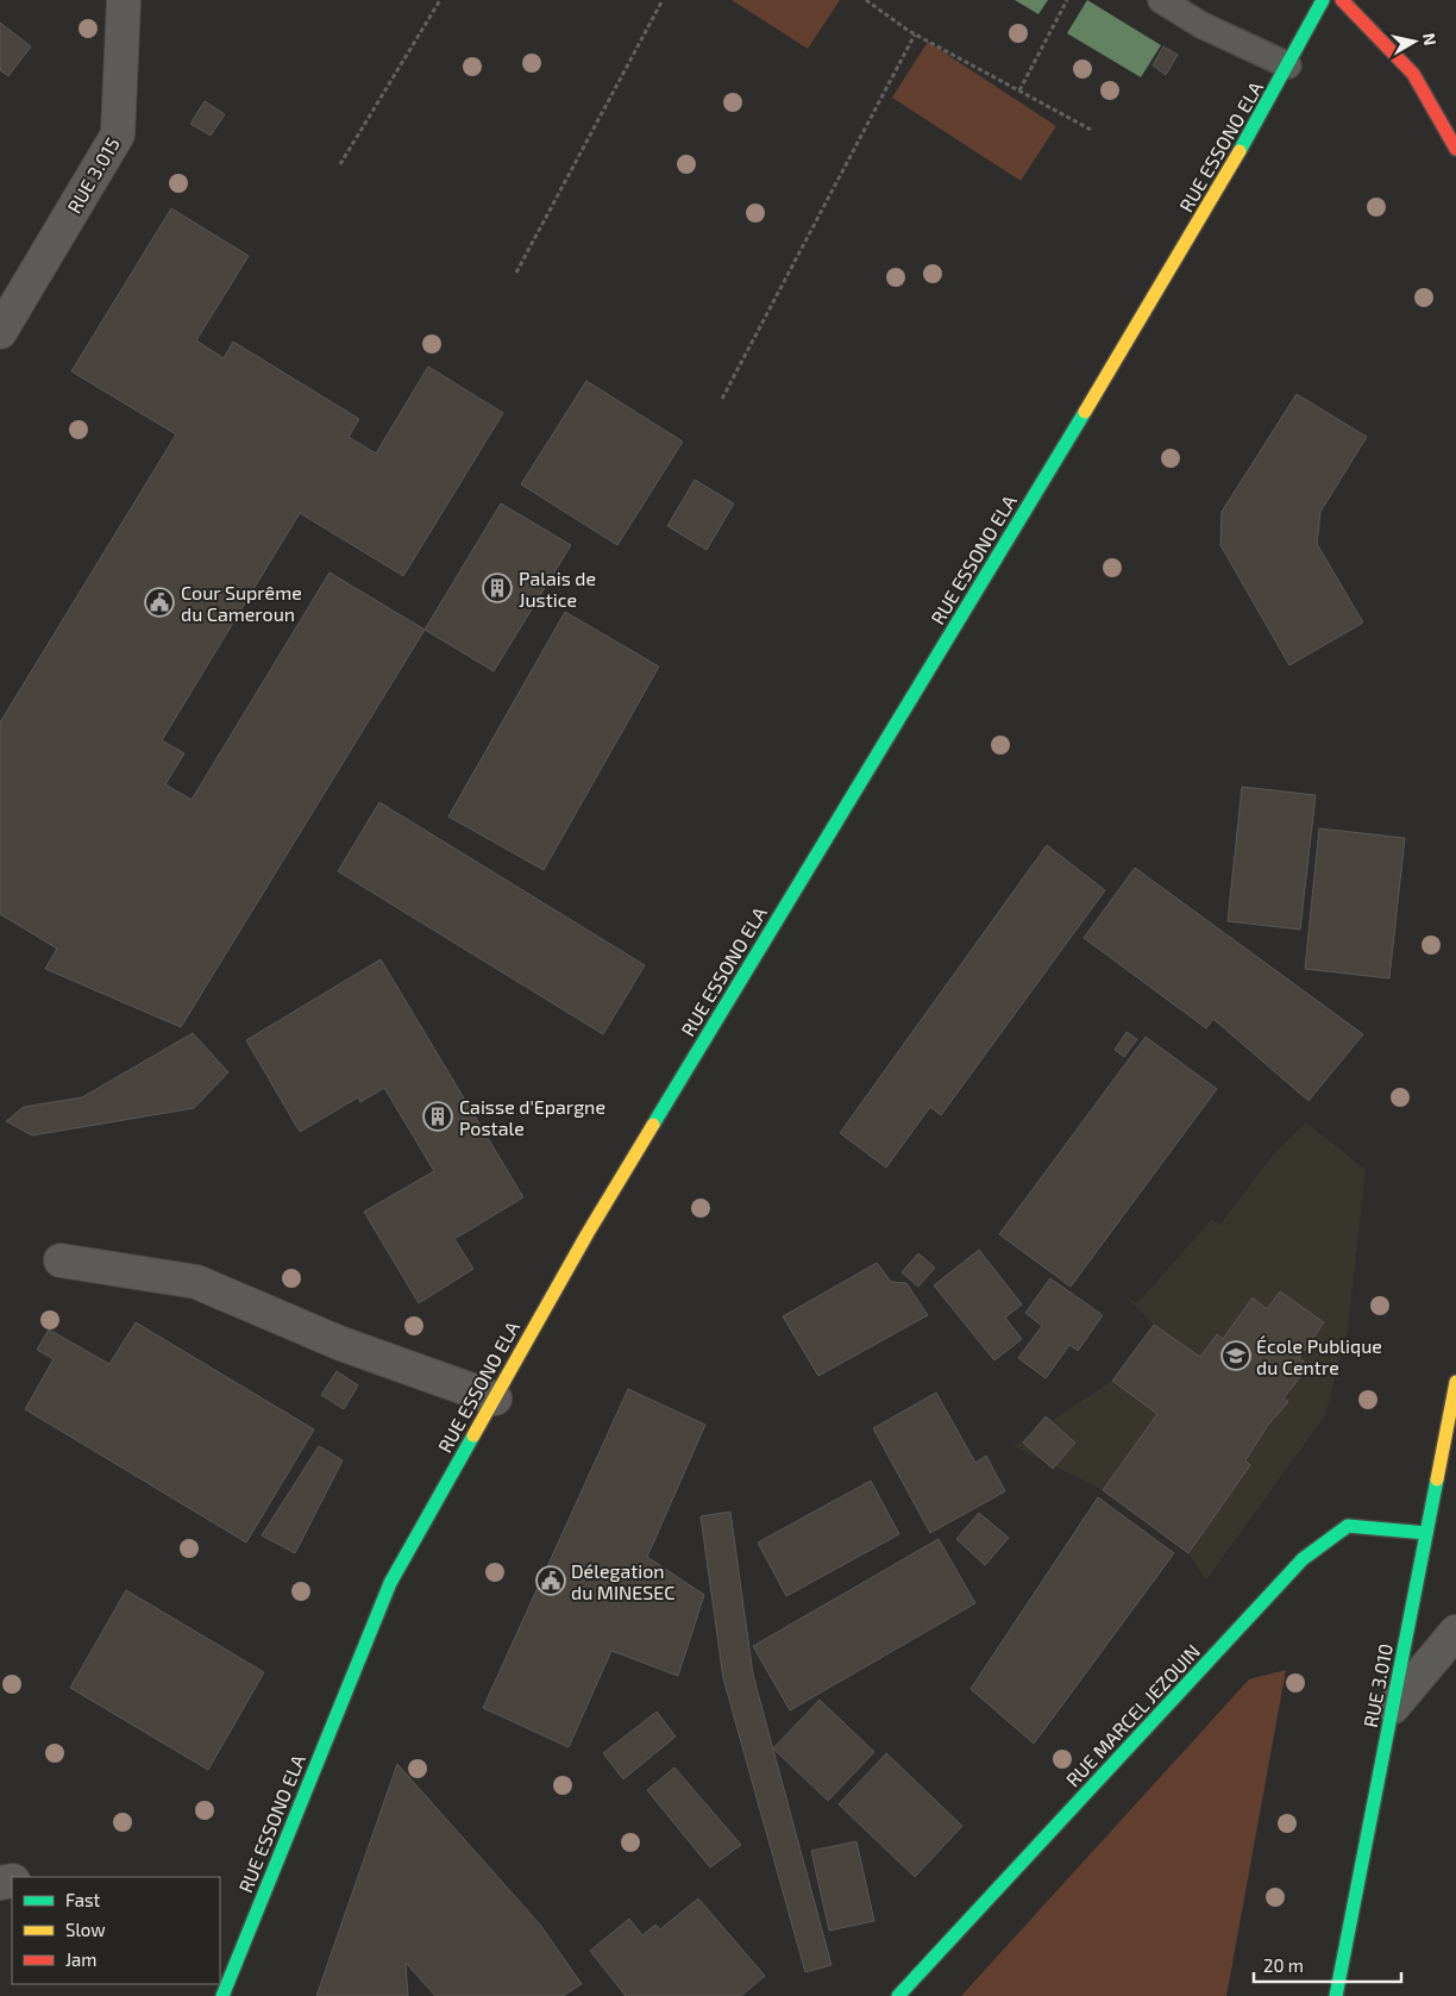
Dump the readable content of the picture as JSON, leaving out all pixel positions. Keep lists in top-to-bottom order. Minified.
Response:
{"streets":{"main road":["RUE ESSONO ELA","RUE 3.010","RUE MARCEL JEZOUIN"],"street":["RUE 3.015"]},"crossings":[["RUE 3.010","RUE MARCEL JEZOUIN"]],"places":{"building":["Palais de Justice","Caisse d'Epargne Postale"],"public building":["Cour Suprême du Cameroun","Délegation du MINESEC"],"school or university":["École Publique du Centre"]},"legend":["Fast","Slow","Jam"],"scale_bar":"20 m","north":"right"}
